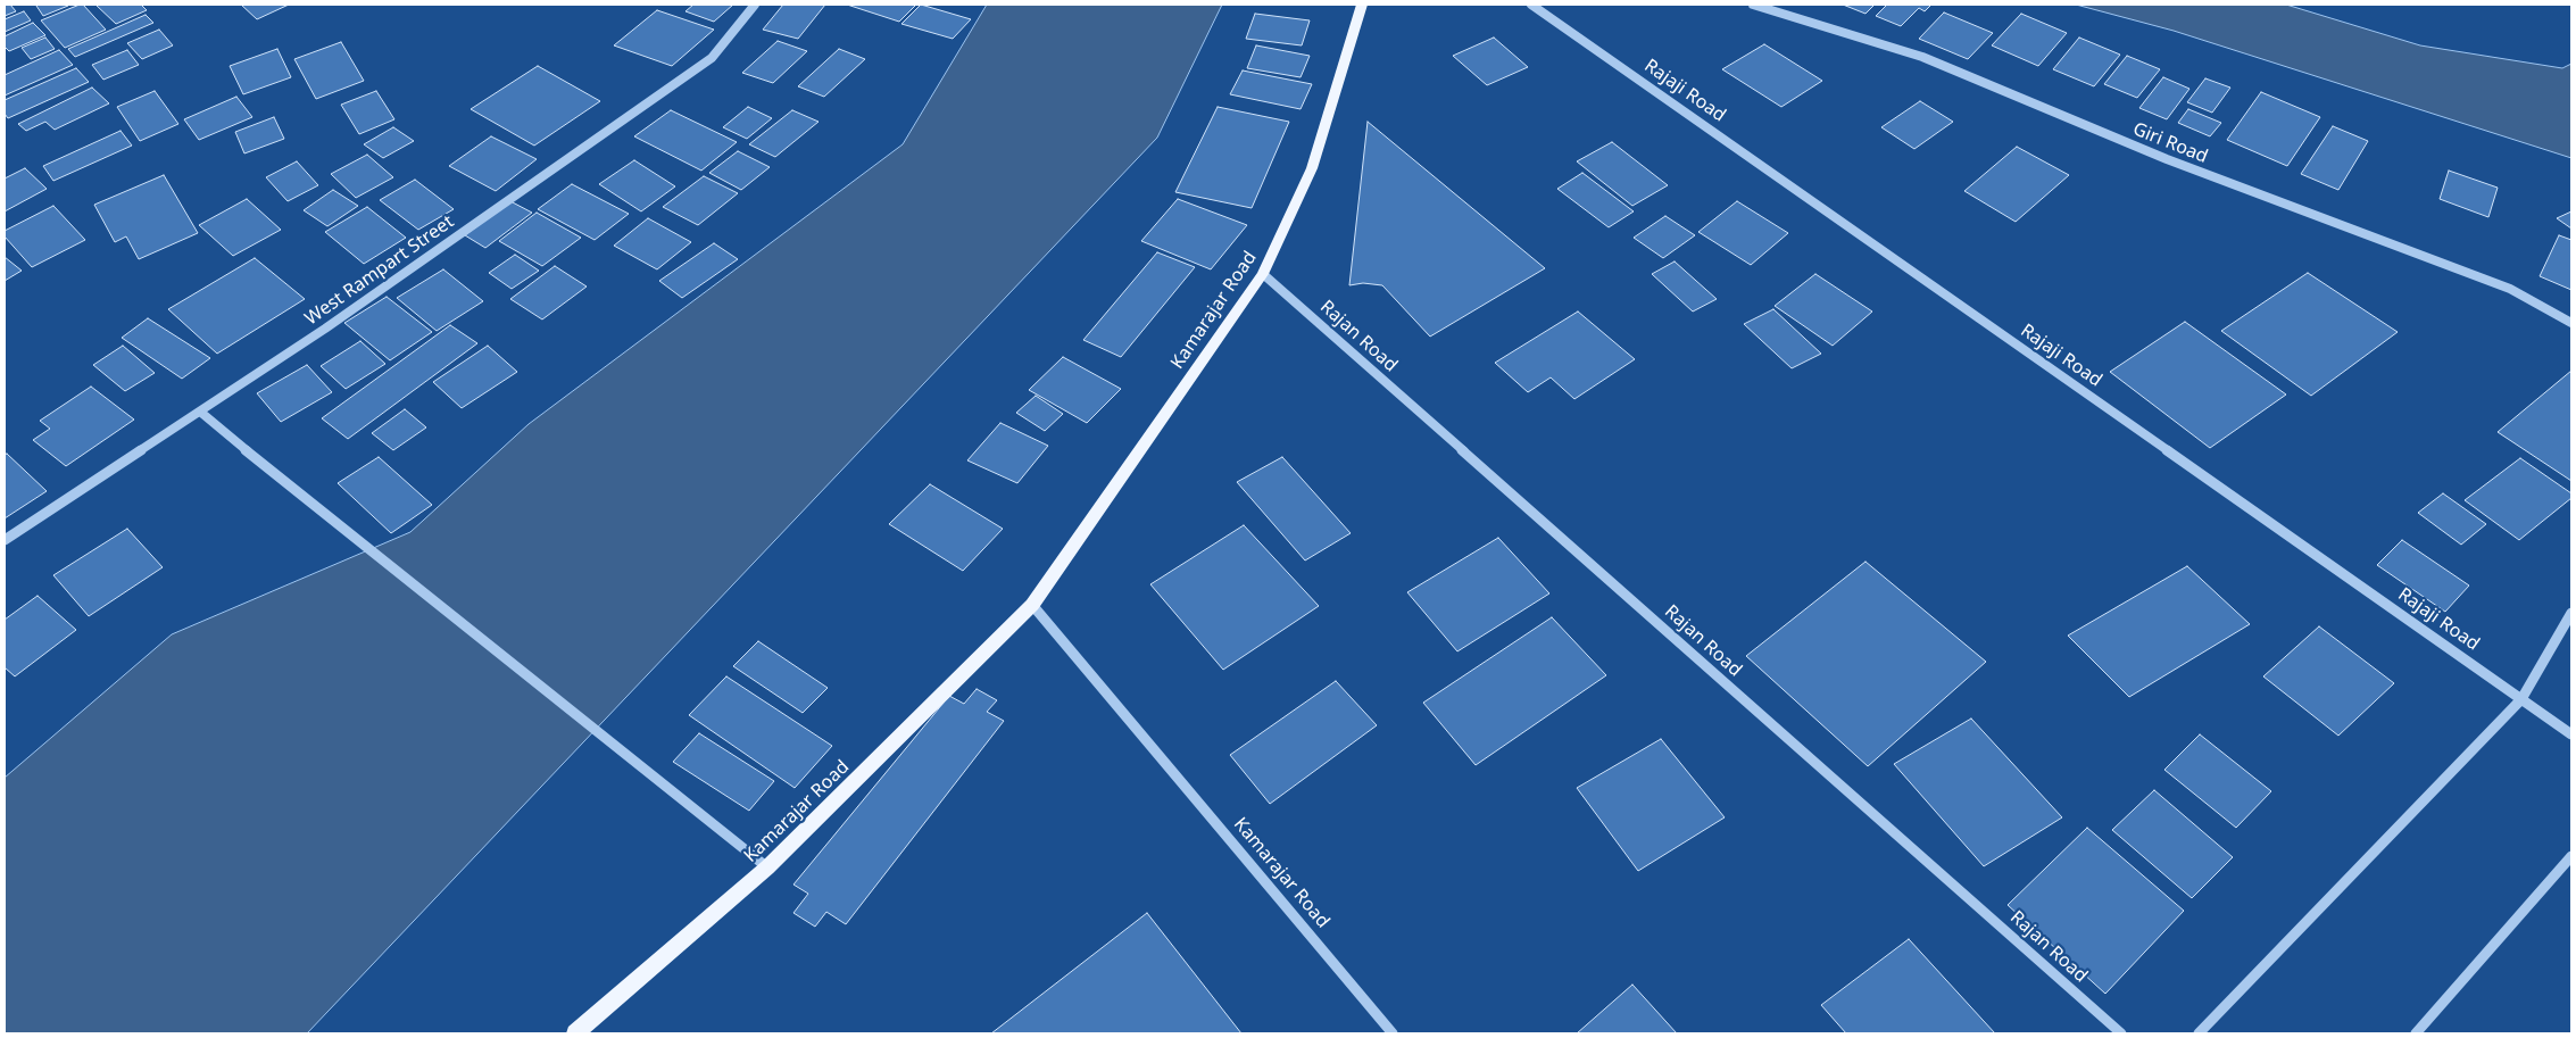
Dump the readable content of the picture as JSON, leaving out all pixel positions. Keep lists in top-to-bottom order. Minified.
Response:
{"streets":{"main road":["Kamarajar Road"],"street":["Rajaji Road","Giri Road","West Rampart Street","Rajan Road"]},"crossings":[["Kamarajar Road","Rajan Road"]]}
